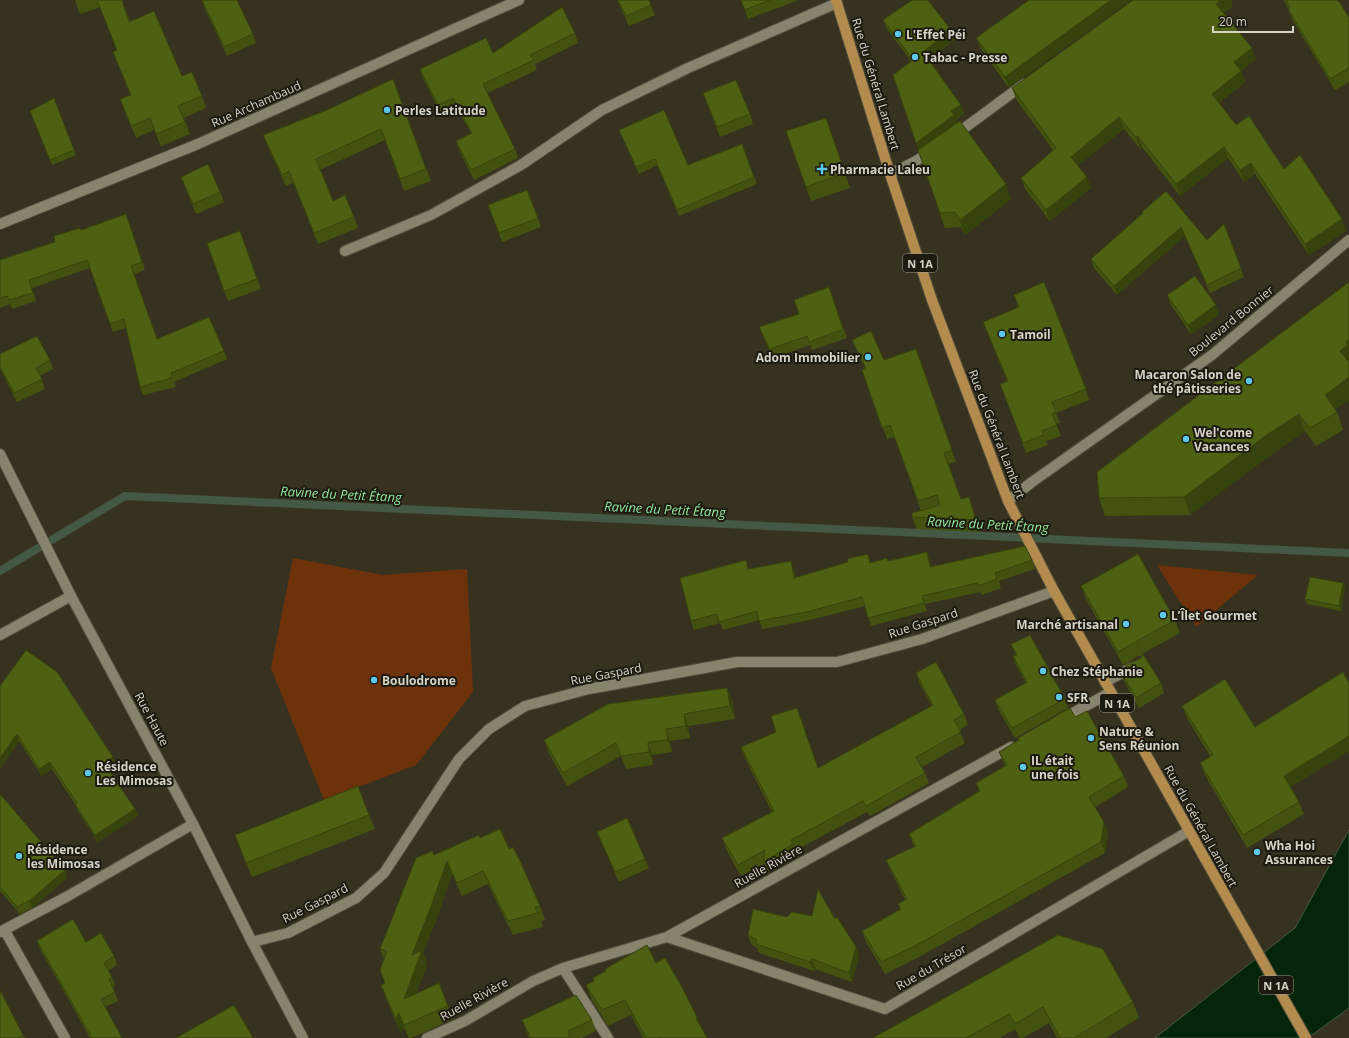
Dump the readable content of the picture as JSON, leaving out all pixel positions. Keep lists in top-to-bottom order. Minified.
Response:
{"streets":{"main road":["Rue du Général Lambert","N 1A"],"street":["Rue Archambaud","Boulevard Bonnier","Rue Gaspard","Rue Haute","Ruelle Rivière","Rue du Trésor"]},"crossings":[["Rue du Général Lambert","Boulevard Bonnier"],["Rue du Général Lambert","Rue Gaspard"],["Rue du Général Lambert","Rue du Trésor"],["Rue Gaspard","Rue Haute"],["Ruelle Rivière","Rue du Trésor"]],"water":["Ravine du Petit Étang"],"places":{"other":["L'Effet Péi","Tabac - Presse","Perles Latitude","Tamoil","Adom Immobilier","Macaron Salon de thé pâtisseries","Wel'come Vacances","L’Îlet Gourmet","Marché artisanal","Chez Stéphanie","Boulodrome","SFR","Nature & Sens Réunion","IL était une fois","Résidence Les Mimosas","Wha Hoi Assurances","Résidence les Mimosas"],"health":["Pharmacie Laleu"]},"scale_bar":"20 m"}
